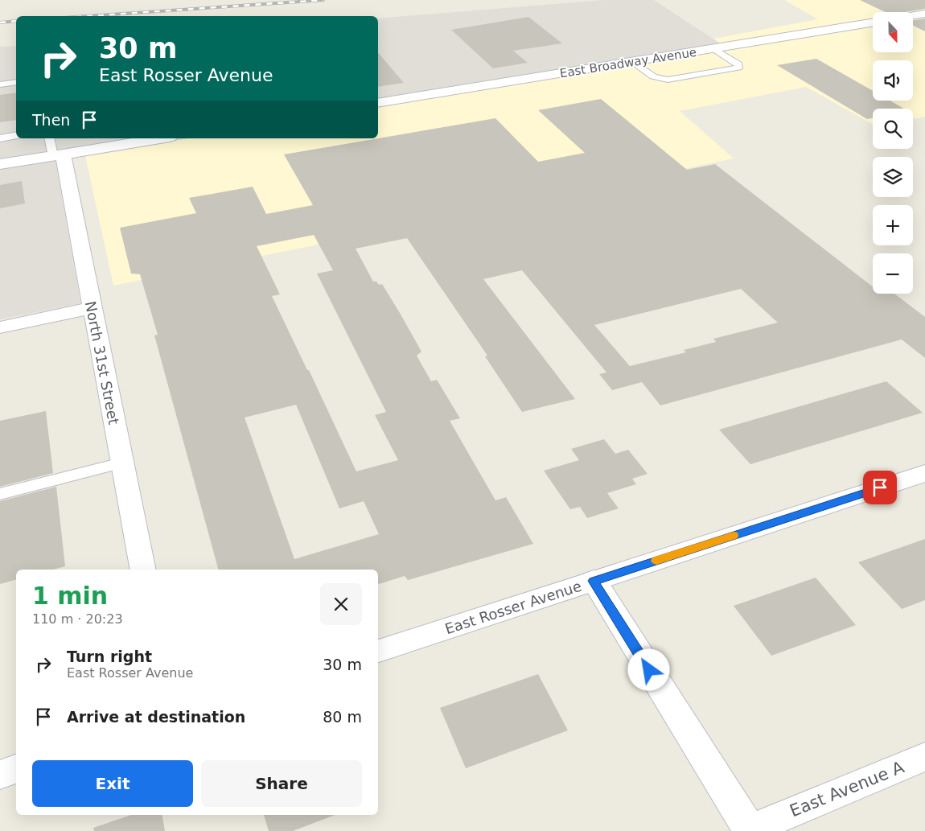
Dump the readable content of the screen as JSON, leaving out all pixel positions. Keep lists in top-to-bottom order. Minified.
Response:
{"streets":{"street":["East Broadway Avenue","North 31st Street","East Rosser Avenue","East Avenue A"]},"north":"bottom","page":{"map_buttons":["+","−"],"turn":["30 m","East Rosser Avenue"],"then":"Then","heading":["1 min","110 m · 20:23"],"list":[{"name":"Turn right","note":"East Rosser Avenue","value":"30 m"},{"name":"Arrive at destination","value":"80 m"}],"buttons":["Exit","Share"]}}
